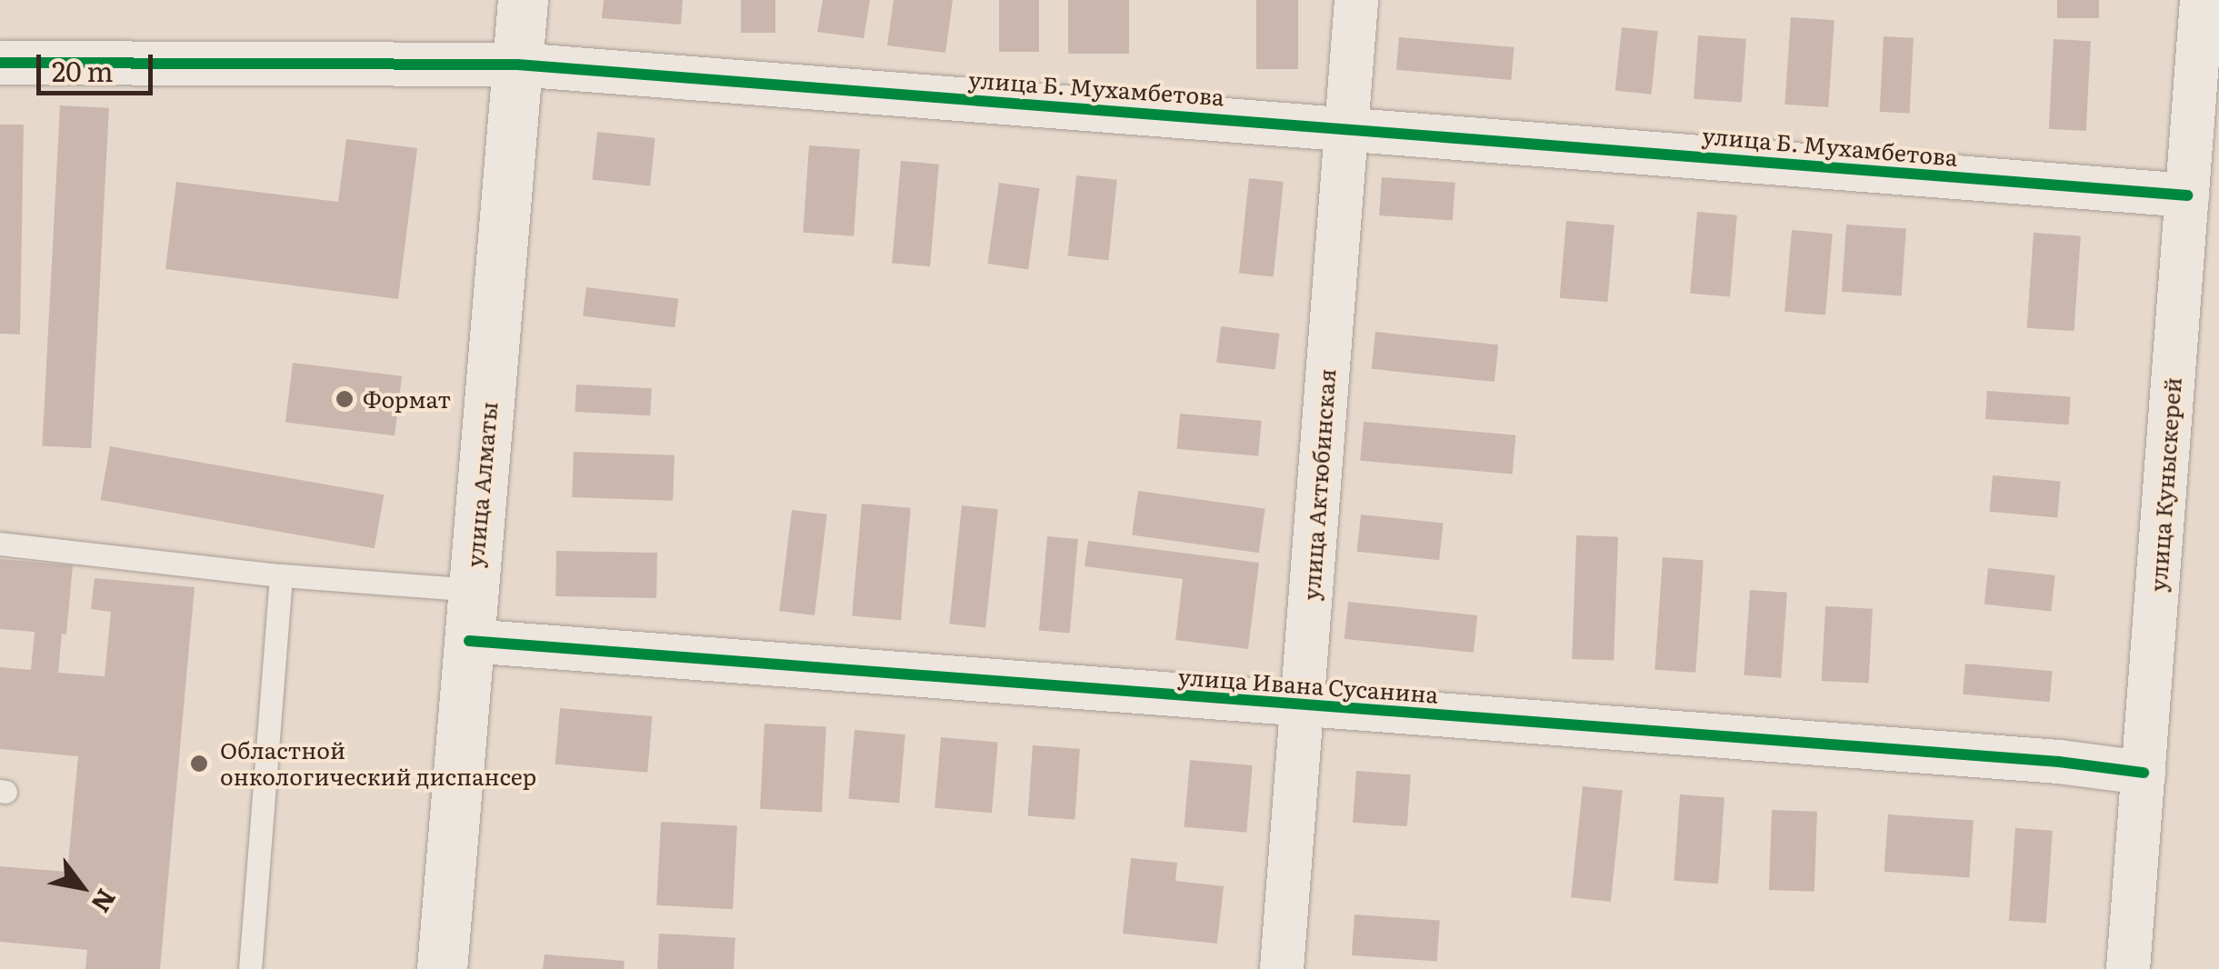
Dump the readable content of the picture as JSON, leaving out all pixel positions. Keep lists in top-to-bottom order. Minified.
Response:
{"streets":{"street":["улица Б. Мухамбетова","улица Алматы","улица Актюбинская","улица Куныскерей","улица Ивана Сусанина"]},"crossings":[["улица Б. Мухамбетова","улица Алматы"],["улица Б. Мухамбетова","улица Актюбинская"],["улица Б. Мухамбетова","улица Куныскерей"],["улица Алматы","улица Ивана Сусанина"],["улица Актюбинская","улица Ивана Сусанина"],["улица Куныскерей","улица Ивана Сусанина"]],"places":["Формат","Областной онкологический диспансер"],"scale_bar":"20 m","north":"bottom right"}
